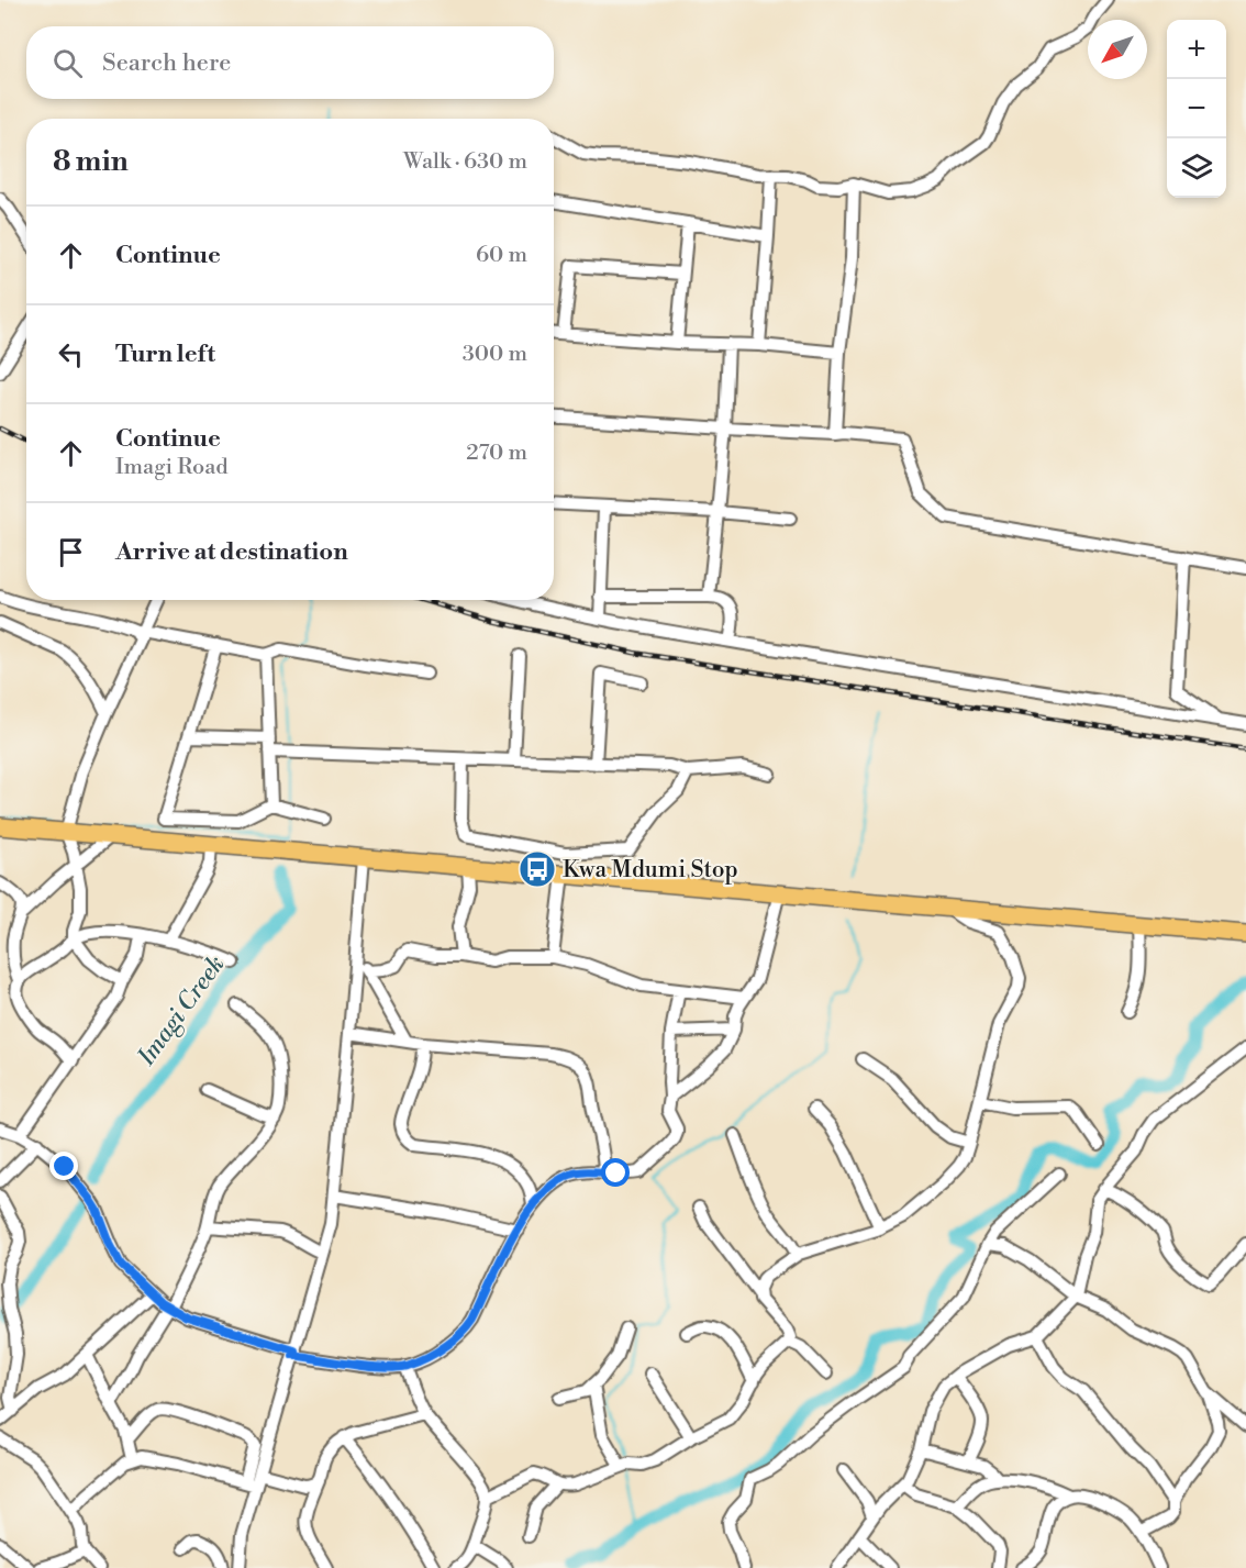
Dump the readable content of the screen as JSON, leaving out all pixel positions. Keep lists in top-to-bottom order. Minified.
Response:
{"water":["Imagi Creek"],"places":{"bus stop":["Kwa Mdumi Stop"]},"north":"bottom left","page":{"map_buttons":["+","−"],"search":"Search here","heading":["8 min","Walk · 630 m"],"list":[["Continue","60 m"],["Turn left","300 m"],["Continue","Imagi Road","270 m"],"Arrive at destination"]}}
